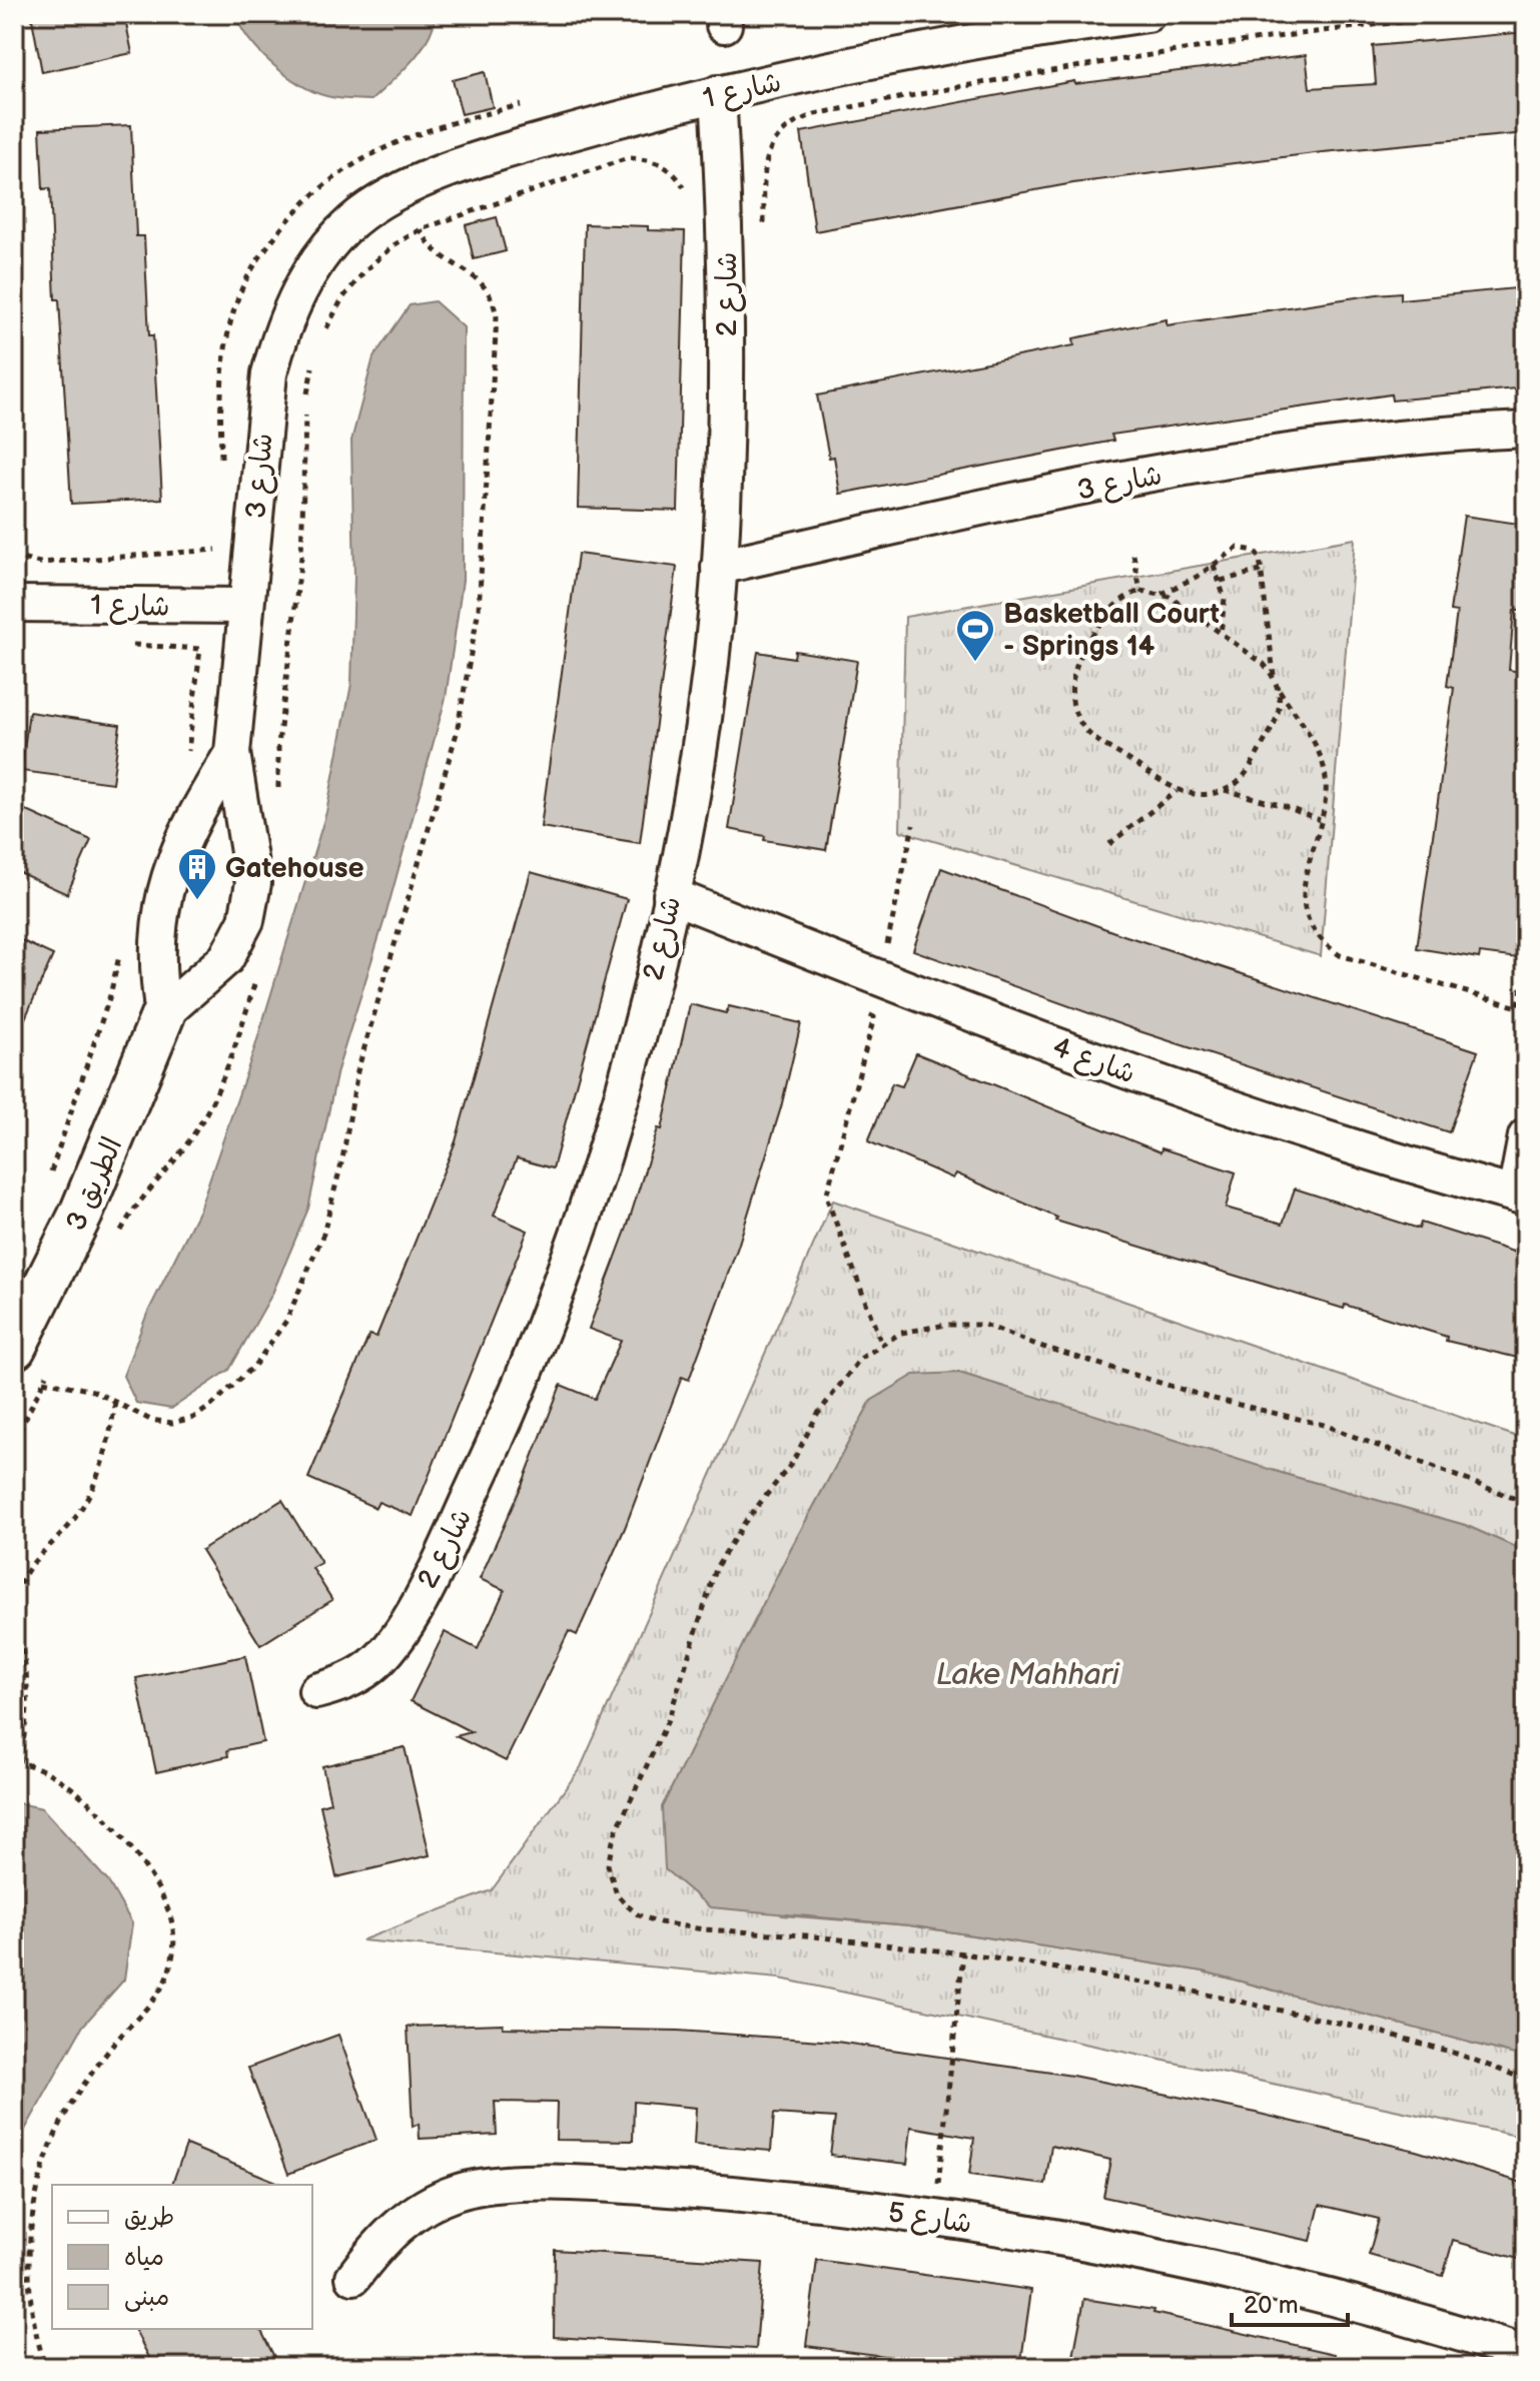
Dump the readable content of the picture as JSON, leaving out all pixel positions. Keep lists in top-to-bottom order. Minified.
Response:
{"streets":{"street":["شارع 1","شارع 2","شارع 3","شارع 4","3 الطريق","شارع 5"]},"crossings":[["شارع 1","شارع 2"],["شارع 1","شارع 3"],["شارع 2","شارع 3"],["شارع 2","شارع 4"],["شارع 3","3 الطريق"]],"water":["Lake Mahhari"],"places":{"sports":["Basketball Court - Springs 14"],"building":["Gatehouse"]},"legend":["طريق","مياه","مبنى"],"scale_bar":"20 m"}
